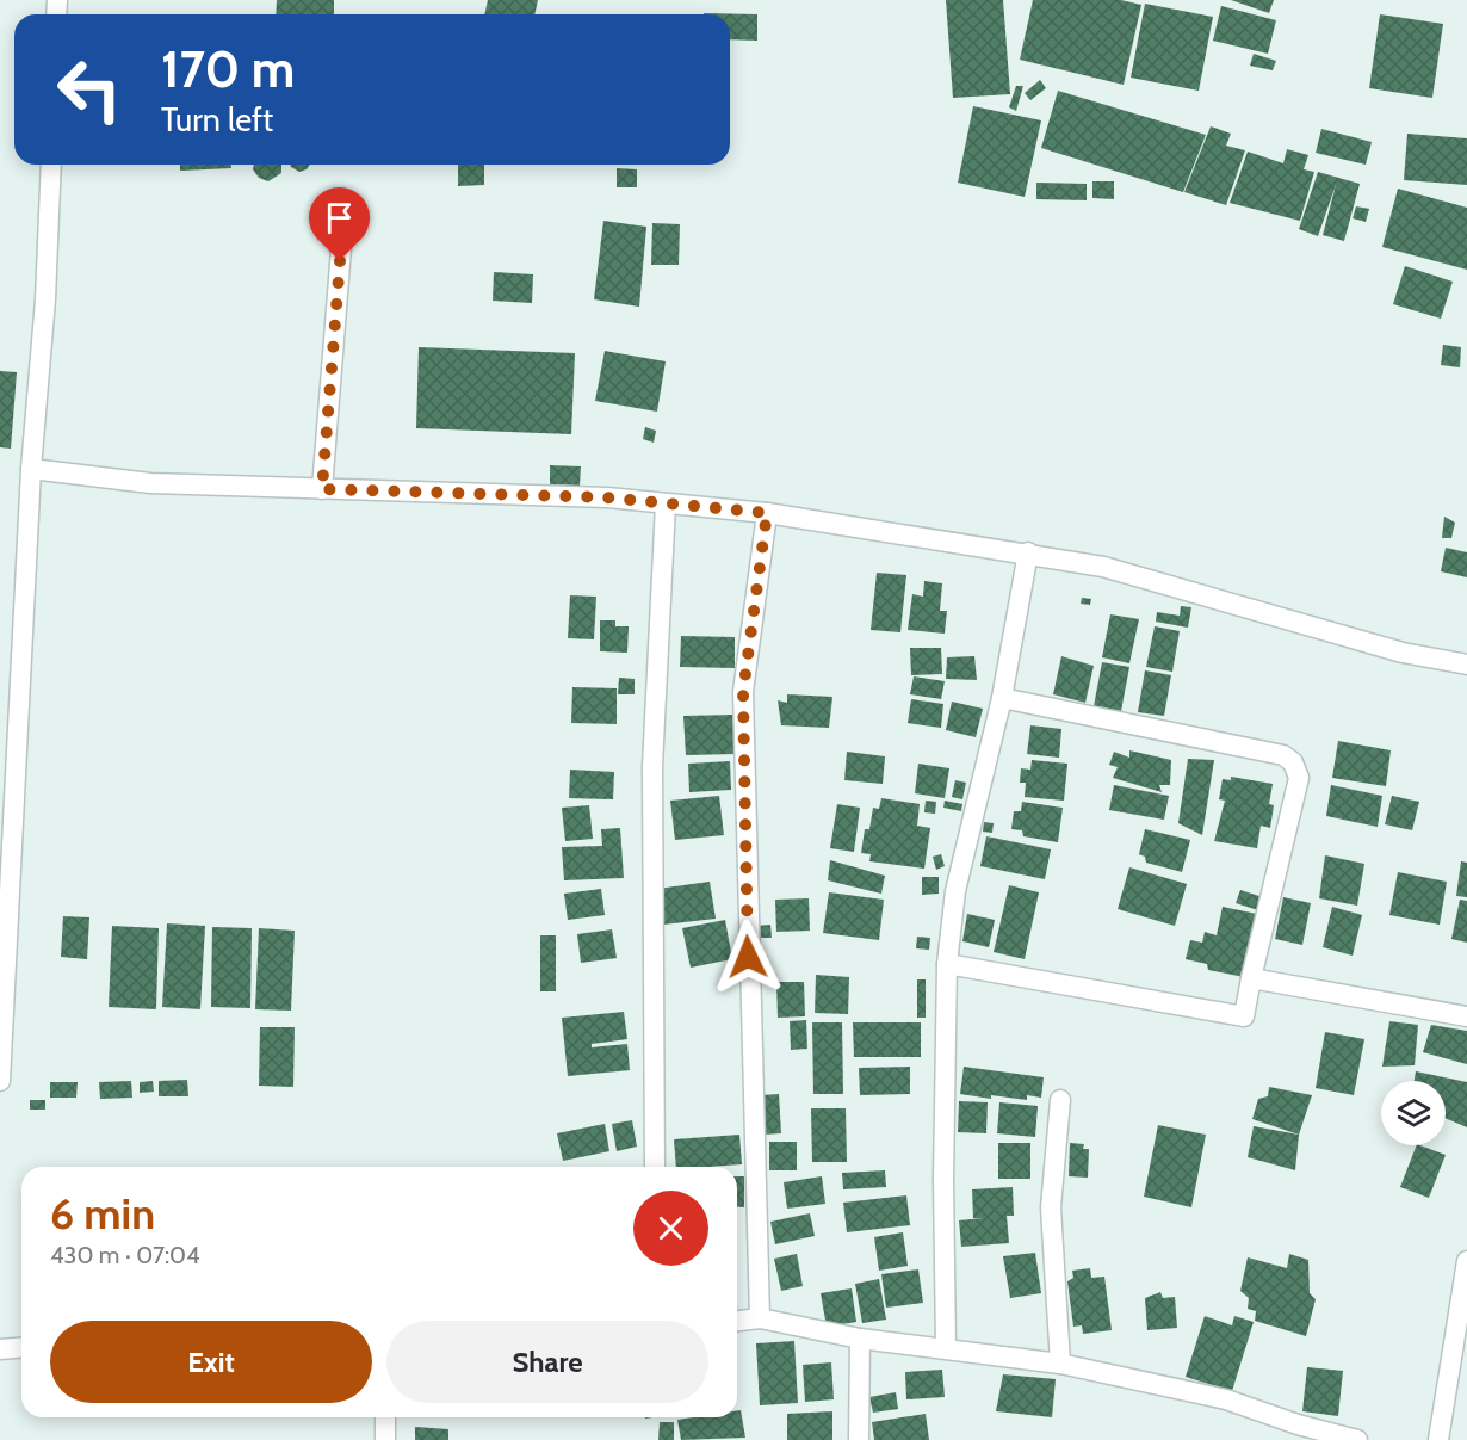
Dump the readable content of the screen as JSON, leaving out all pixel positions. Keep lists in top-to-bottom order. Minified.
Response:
{"page":{"turn":["170 m","Turn left"],"heading":["6 min","430 m · 07:04"],"buttons":["Exit","Share"]}}
